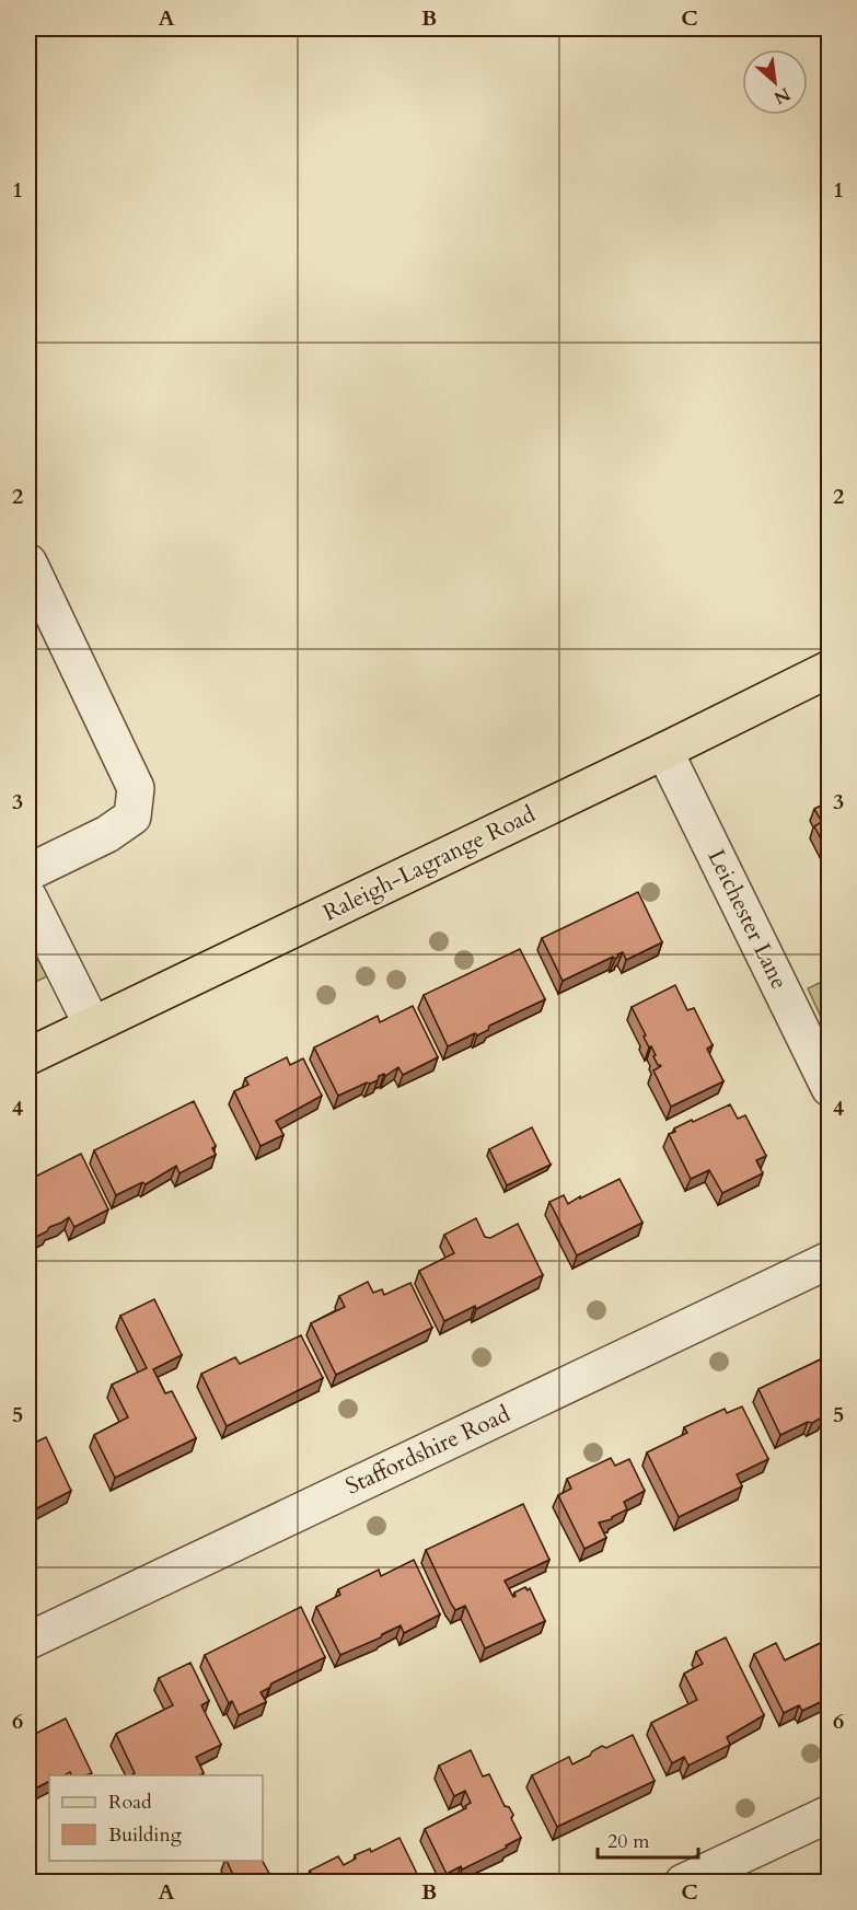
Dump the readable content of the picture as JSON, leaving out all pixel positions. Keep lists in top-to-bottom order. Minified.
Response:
{"streets":{"main road":["Raleigh-Lagrange Road"],"street":["Leichester Lane","Staffordshire Road"]},"crossings":[["Raleigh-Lagrange Road","Leichester Lane"]],"legend":["Road","Building"],"scale_bar":"20 m","north":"bottom right","grid":{"columns":["A","B","C"],"rows":["1","2","3","4","5","6"]}}
